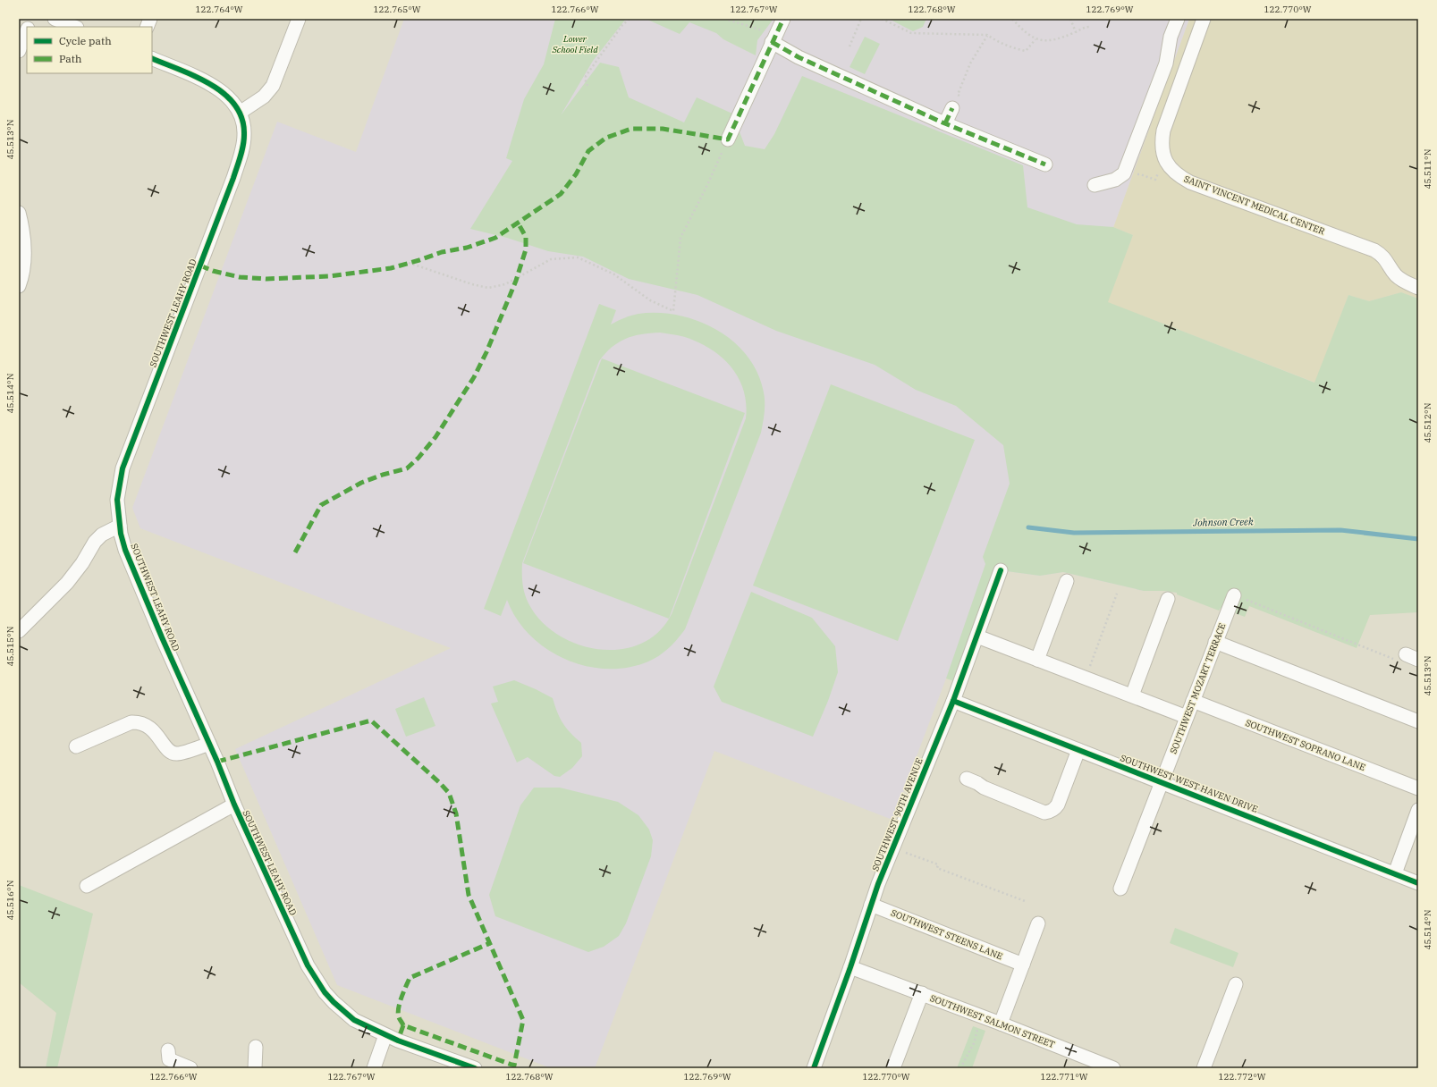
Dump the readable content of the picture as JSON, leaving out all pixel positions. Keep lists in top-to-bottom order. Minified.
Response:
{"streets":{"street":["SAINT VINCENT MEDICAL CENTER","SOUTHWEST LEAHY ROAD","SOUTHWEST MOZART TERRACE","SOUTHWEST SOPRANO LANE","SOUTHWEST WEST HAVEN DRIVE","SOUTHWEST 90TH AVENUE","SOUTHWEST STEENS LANE","SOUTHWEST SALMON STREET"]},"crossings":[["SOUTHWEST MOZART TERRACE","SOUTHWEST SOPRANO LANE"],["SOUTHWEST MOZART TERRACE","SOUTHWEST WEST HAVEN DRIVE"],["SOUTHWEST WEST HAVEN DRIVE","SOUTHWEST 90TH AVENUE"],["SOUTHWEST 90TH AVENUE","SOUTHWEST STEENS LANE"],["SOUTHWEST 90TH AVENUE","SOUTHWEST SALMON STREET"]],"water":["Johnson Creek"],"parks":["Lower School Field"],"legend":["Cycle path","Path"],"coordinates":["122.764°W","122.765°W","122.766°W","122.767°W","122.768°W","122.769°W","122.770°W","45.513°N","45.511°N","45.514°N","45.512°N","45.515°N","45.516°N","122.771°W","122.772°W"]}
